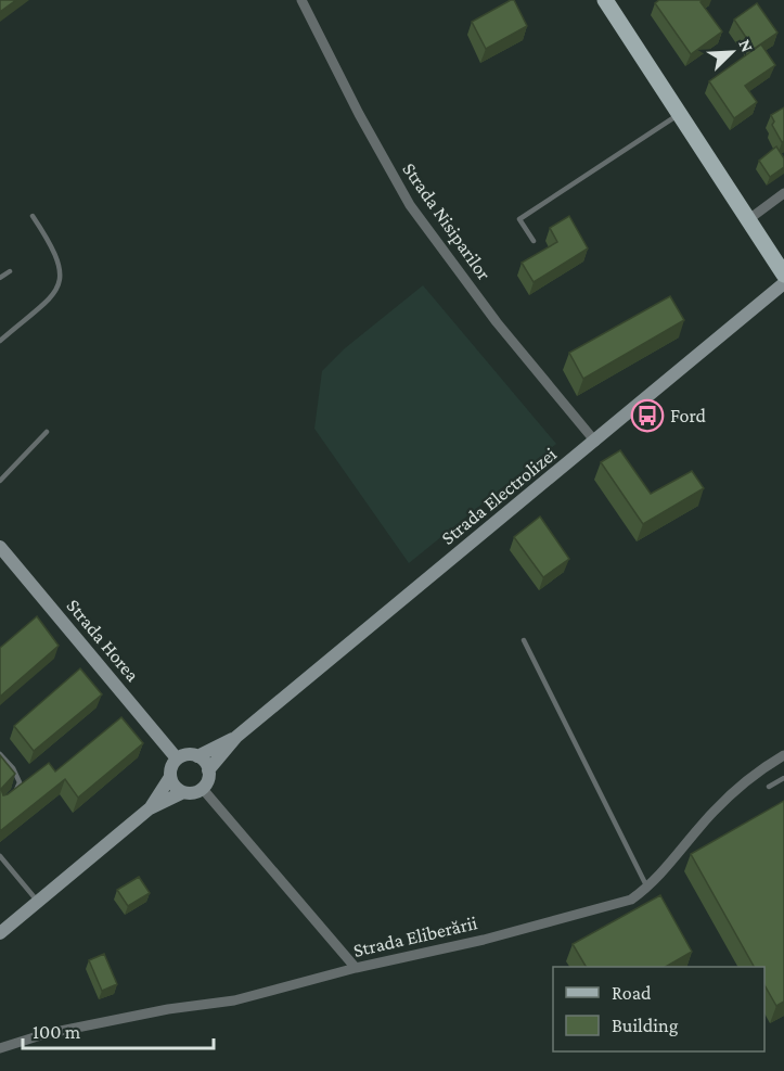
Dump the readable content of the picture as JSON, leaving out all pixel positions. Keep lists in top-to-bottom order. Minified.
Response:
{"streets":{"street":["Strada Nisiparilor","Strada Electrolizei","Strada Horea","Strada Eliberării"]},"crossings":[["Strada Nisiparilor","Strada Electrolizei"],["Strada Electrolizei","Strada Horea"]],"places":{"bus stop":["Ford"]},"legend":["Road","Building"],"scale_bar":"100 m","north":"top right"}
